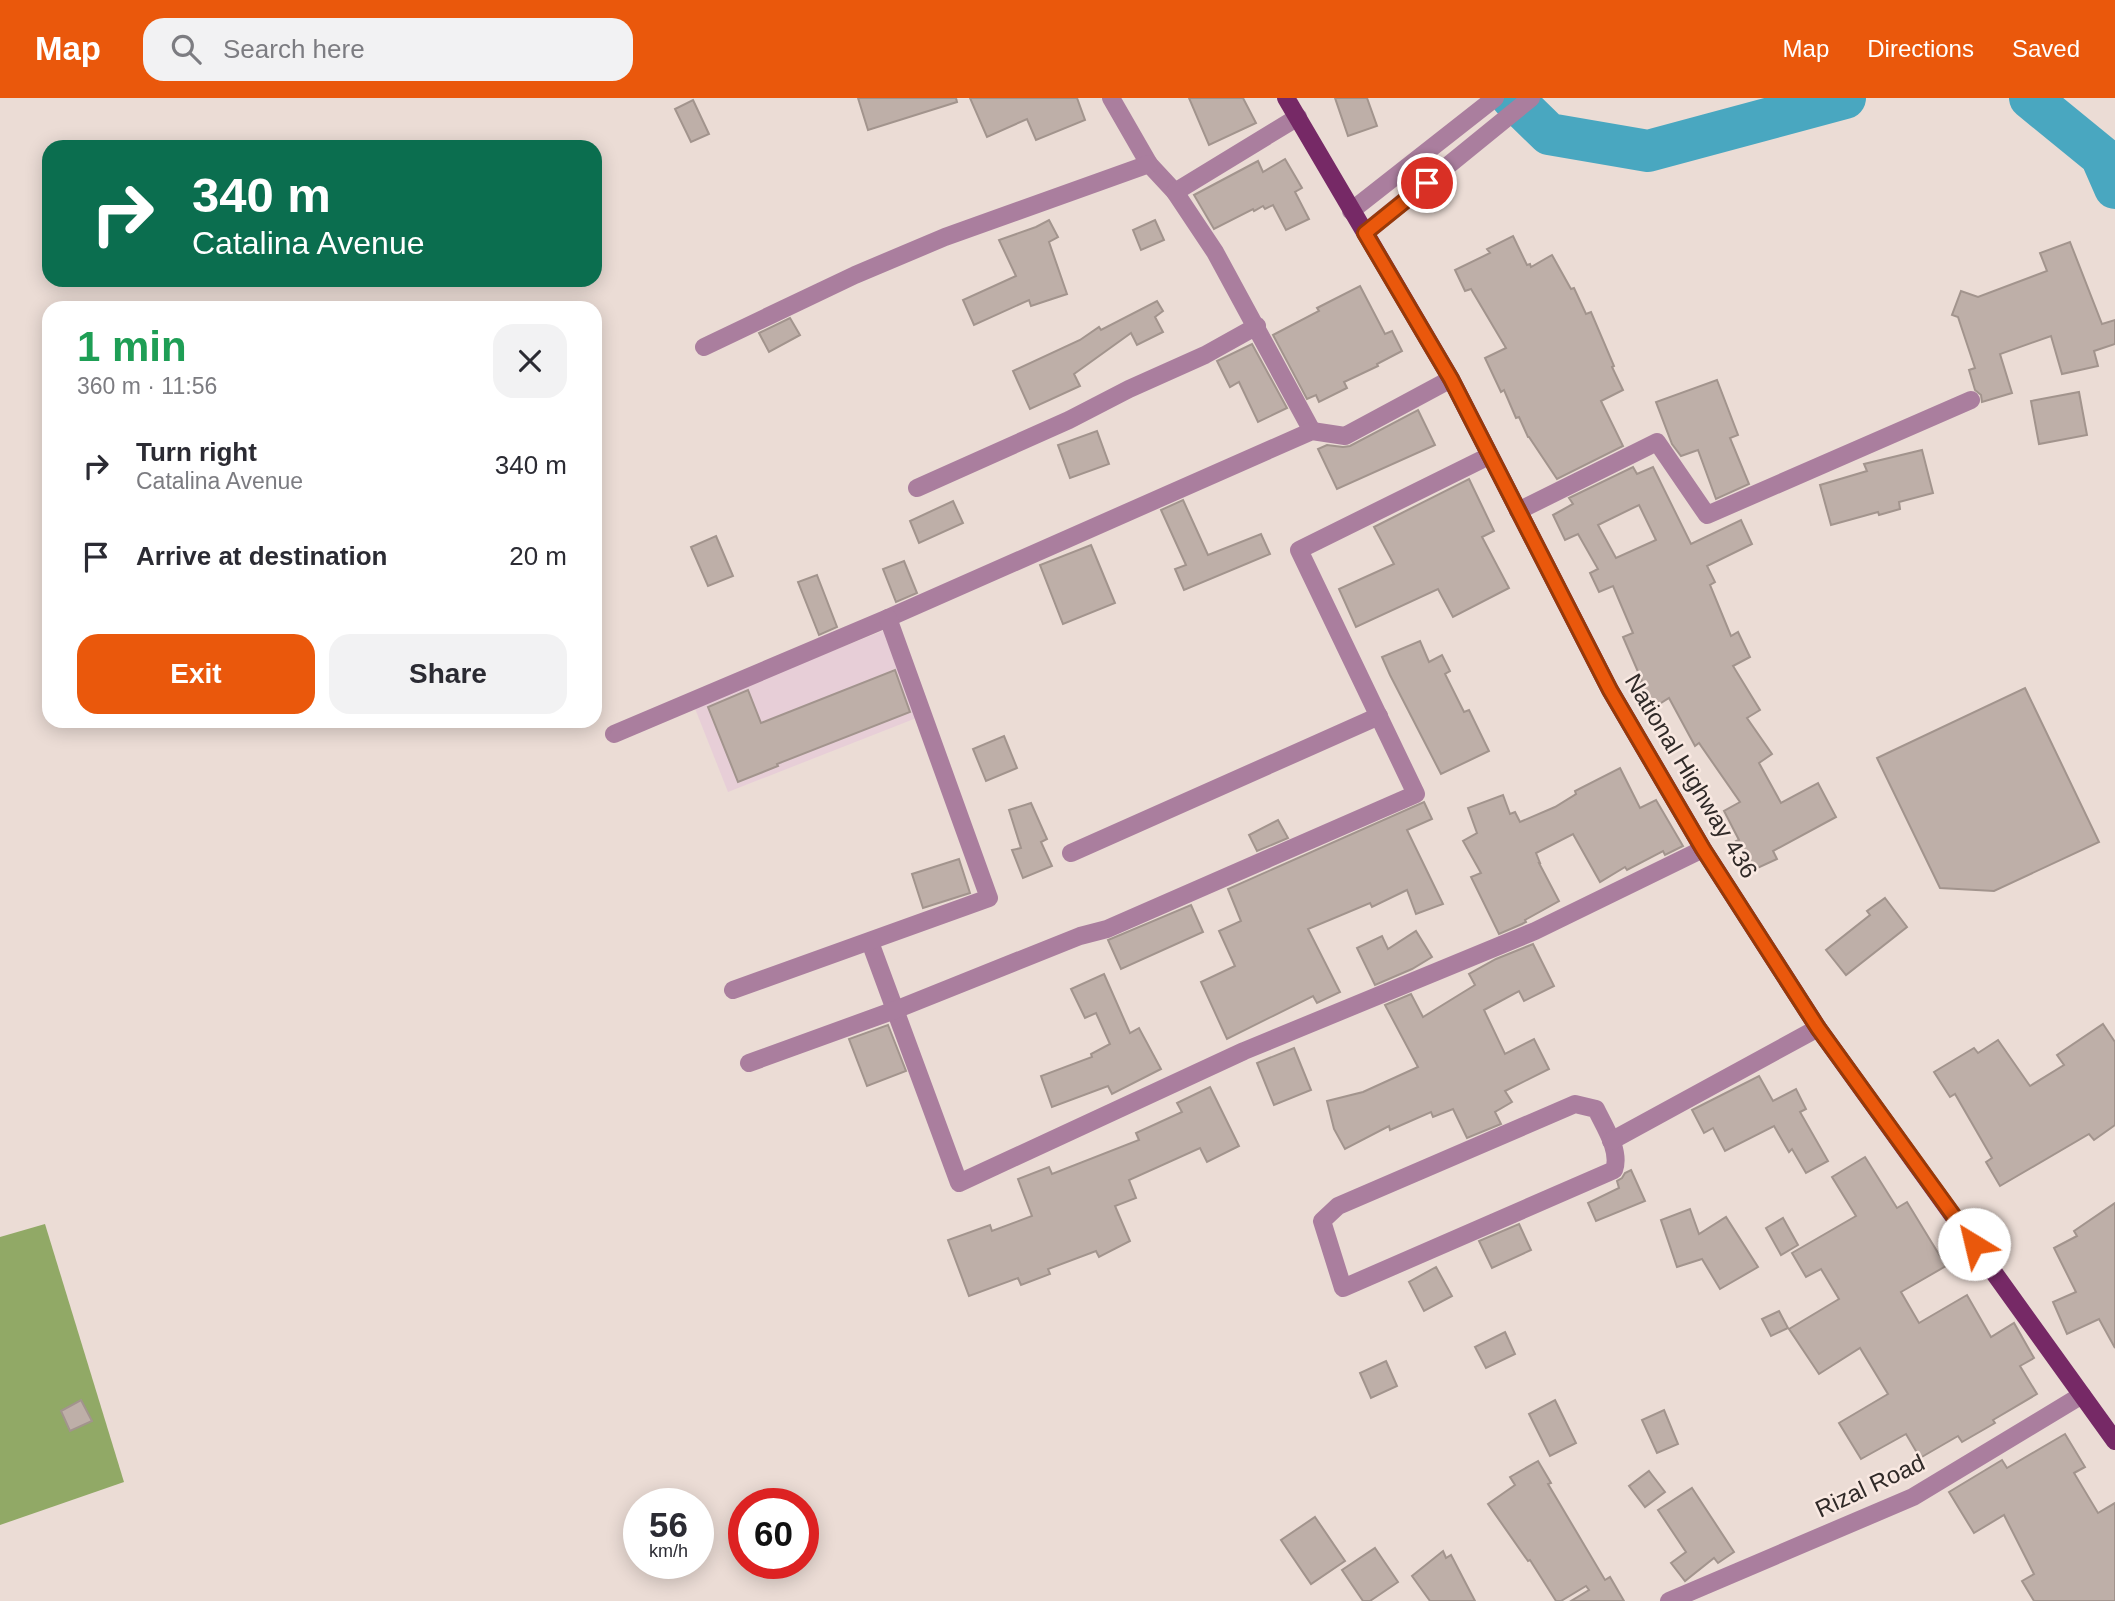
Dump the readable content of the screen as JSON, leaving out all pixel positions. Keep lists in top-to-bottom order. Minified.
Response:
{"streets":{"main road":["National Highway 436"],"street":["Rizal Road"]},"crossings":[["National Highway 436","Rizal Road"]],"page":{"header":"Map","search":"Search here","nav":["Map","Directions","Saved"],"turn":["340 m","Catalina Avenue"],"heading":["1 min","360 m · 11:56"],"list":[{"name":"Turn right","note":"Catalina Avenue","value":"340 m"},{"name":"Arrive at destination","value":"20 m"}],"buttons":["Exit","Share"],"speed":"56 km/h","limit":"60"}}
